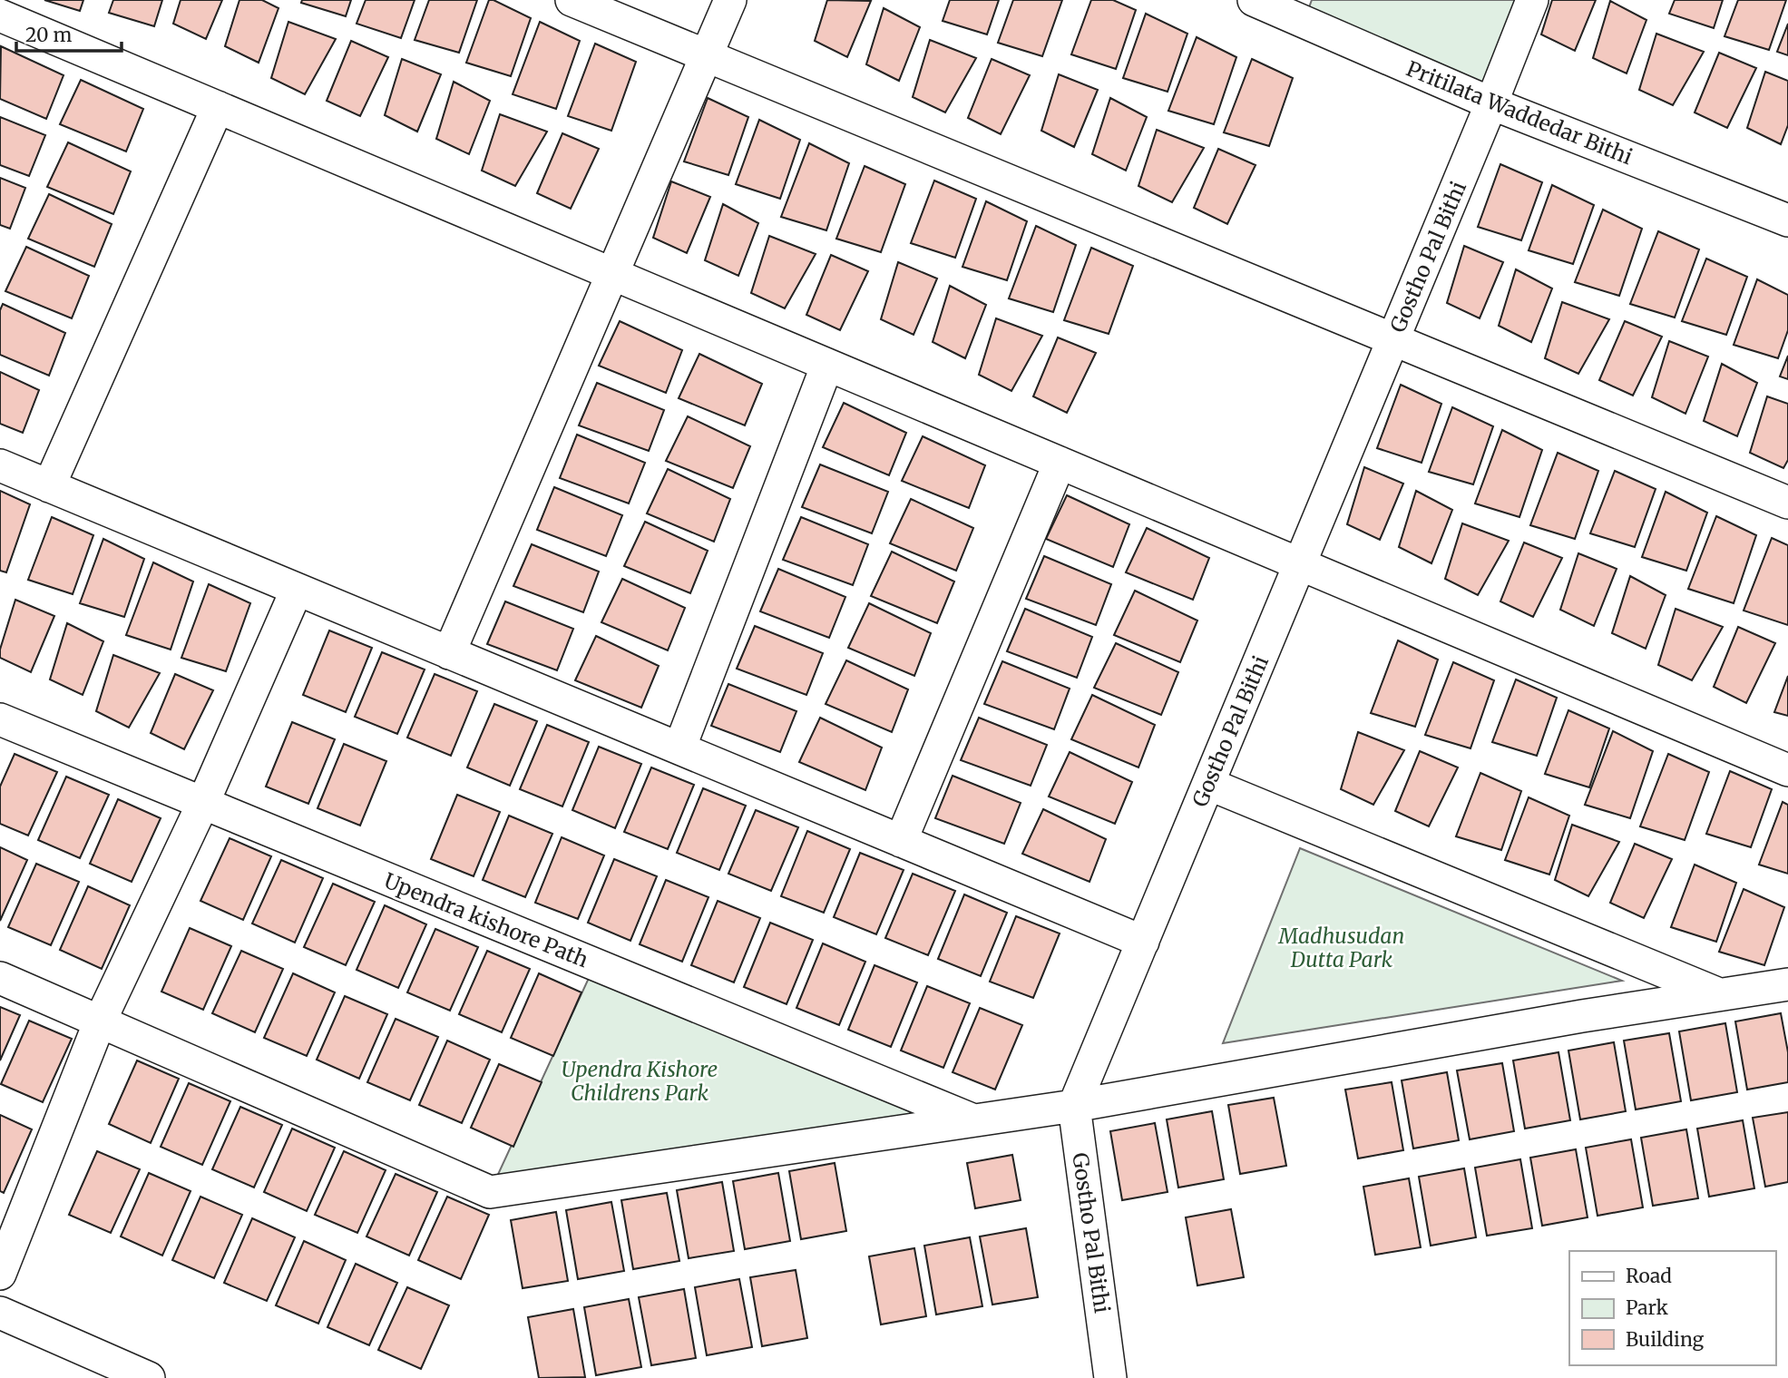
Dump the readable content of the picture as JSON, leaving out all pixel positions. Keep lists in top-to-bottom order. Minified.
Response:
{"streets":{"street":["Pritilata Waddedar Bithi","Gostho Pal Bithi","Upendra kishore Path"]},"crossings":[["Pritilata Waddedar Bithi","Gostho Pal Bithi"]],"parks":["Madhusudan Dutta Park","Upendra Kishore Childrens Park"],"legend":["Road","Park","Building"],"scale_bar":"20 m"}
